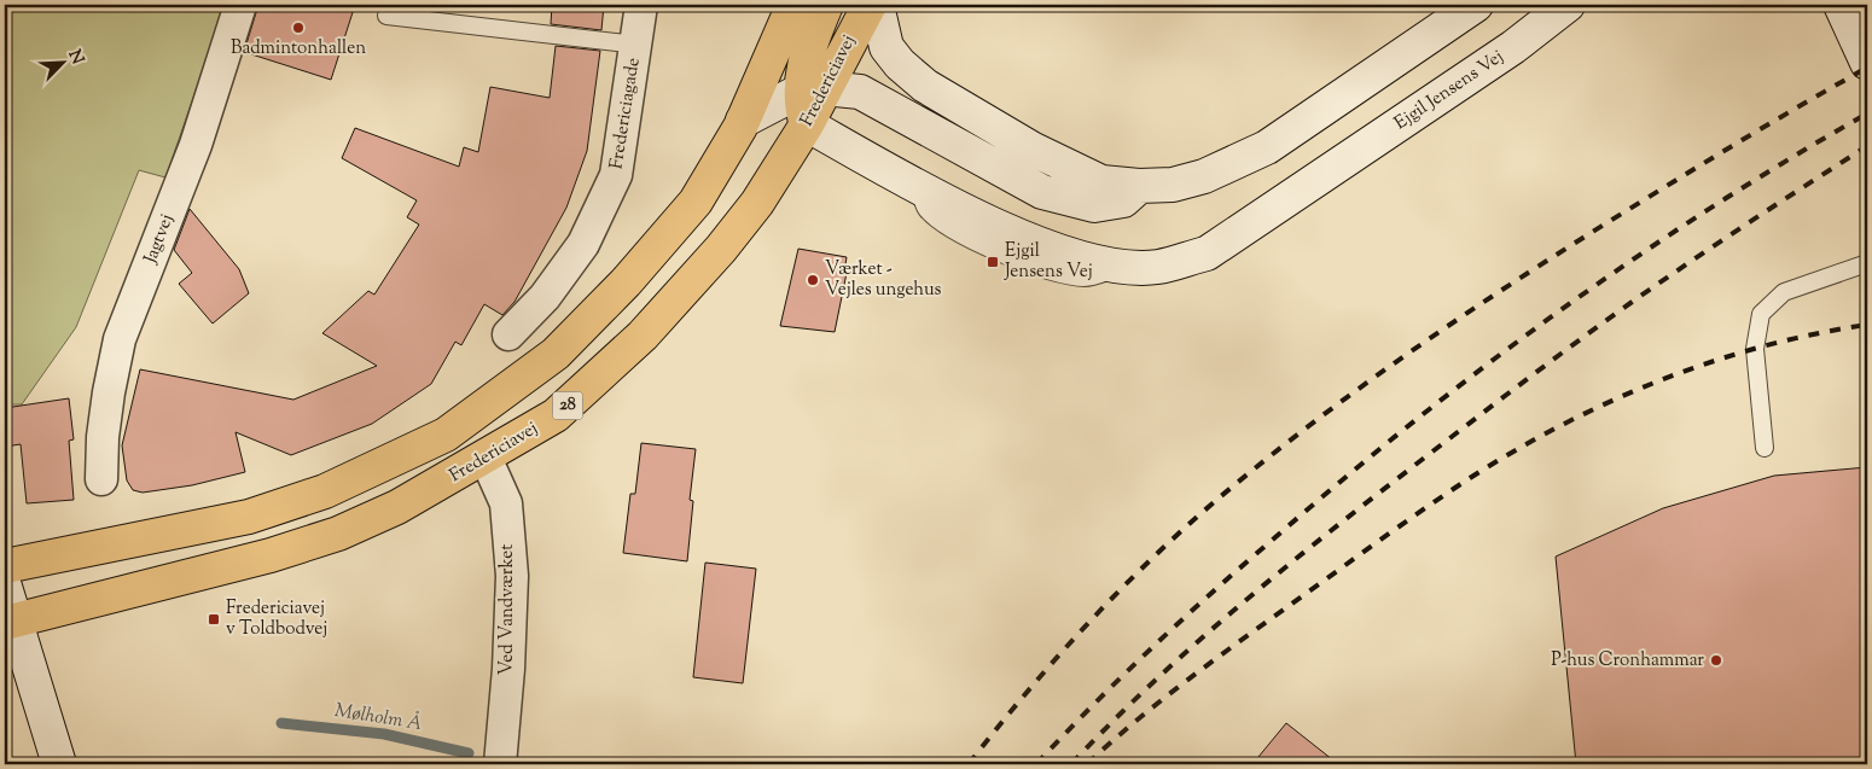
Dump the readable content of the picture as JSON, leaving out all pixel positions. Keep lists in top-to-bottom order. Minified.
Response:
{"streets":{"main road":["Fredericiavej","Ejgil Jensens Vej","28"],"street":["Fredericiagade","Jagtvej","Ved Vandværket"]},"crossings":[["Fredericiavej","Ejgil Jensens Vej"],["Fredericiavej","Ved Vandværket"]],"water":["Mølholm Å"],"places":{"other":["Badmintonhallen","Værket - Vejles ungehus","P-hus Cronhammar"],"transit":["Ejgil Jensens Vej","Fredericiavej v Toldbodvej"]},"north":"top right"}
